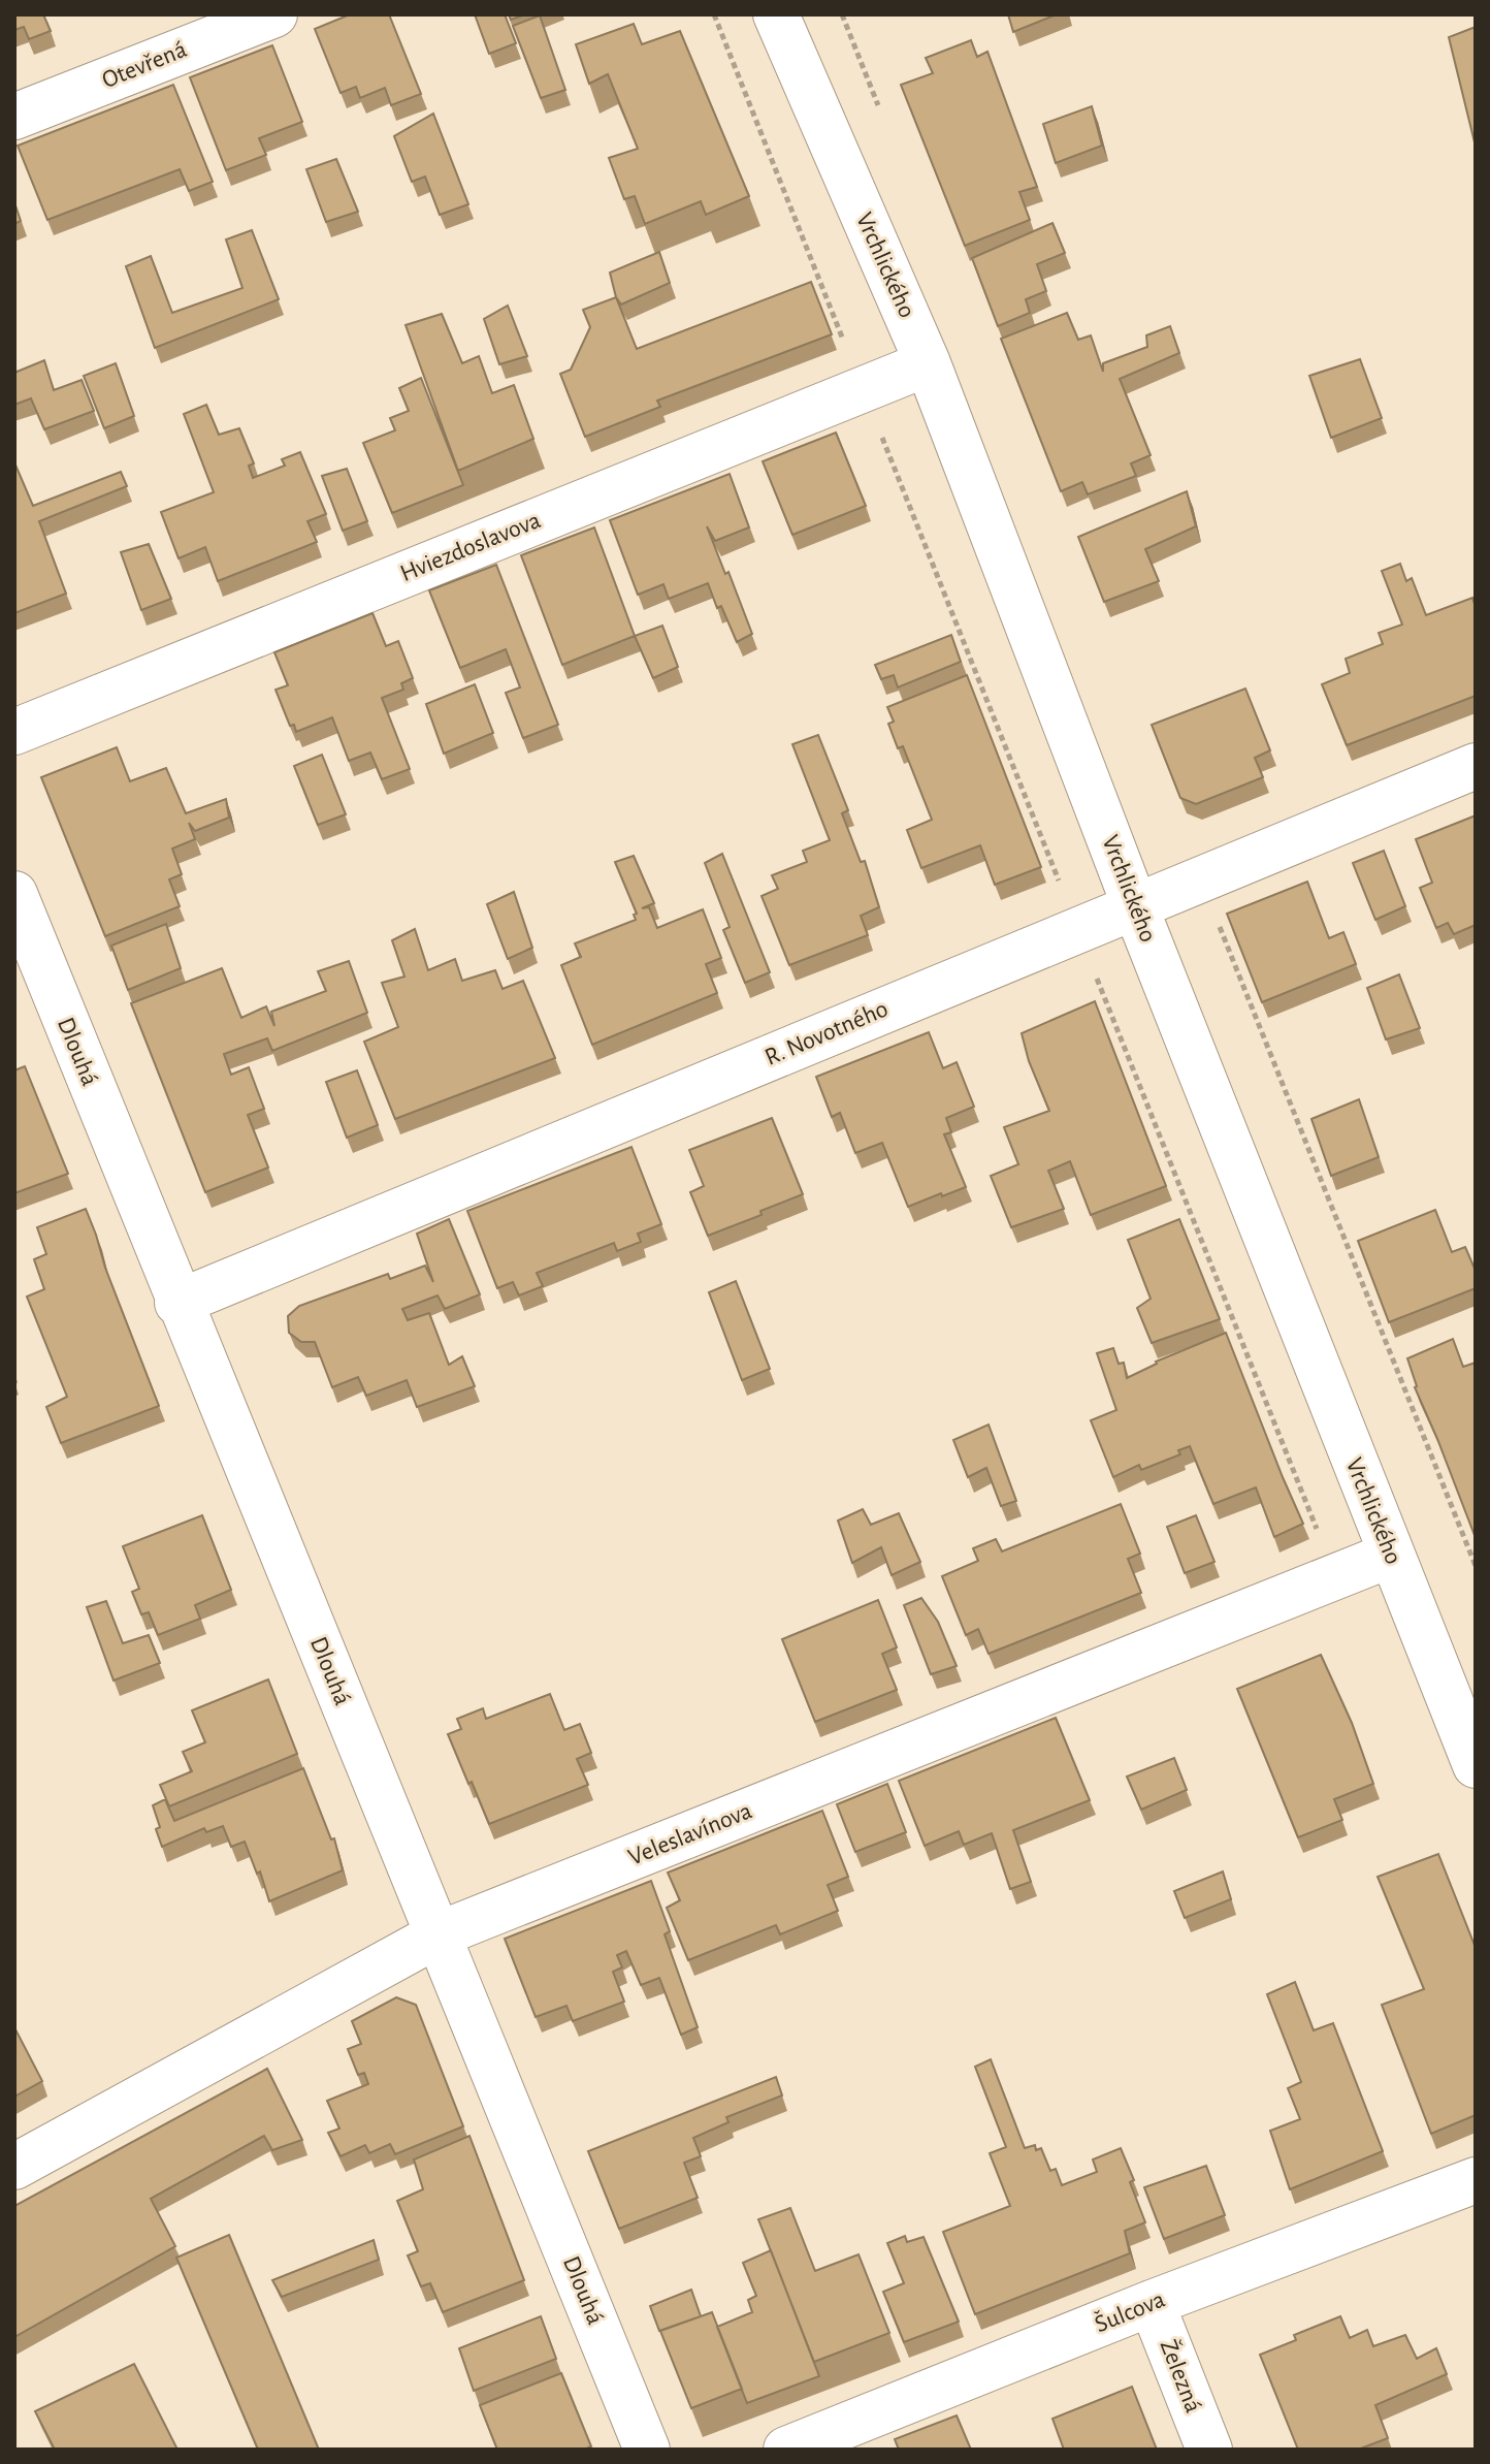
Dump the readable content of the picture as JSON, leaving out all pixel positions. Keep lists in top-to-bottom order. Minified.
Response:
{"streets":{"street":["Otevřená","Vrchlického","Hviezdoslavova","R. Novotného","Dlouhá","Veleslavínova","Šulcova","Železná"]},"crossings":[["Vrchlického","Hviezdoslavova"],["Vrchlického","R. Novotného"],["Vrchlického","Veleslavínova"],["R. Novotného","Dlouhá"],["Dlouhá","Veleslavínova"],["Šulcova","Železná"]]}
